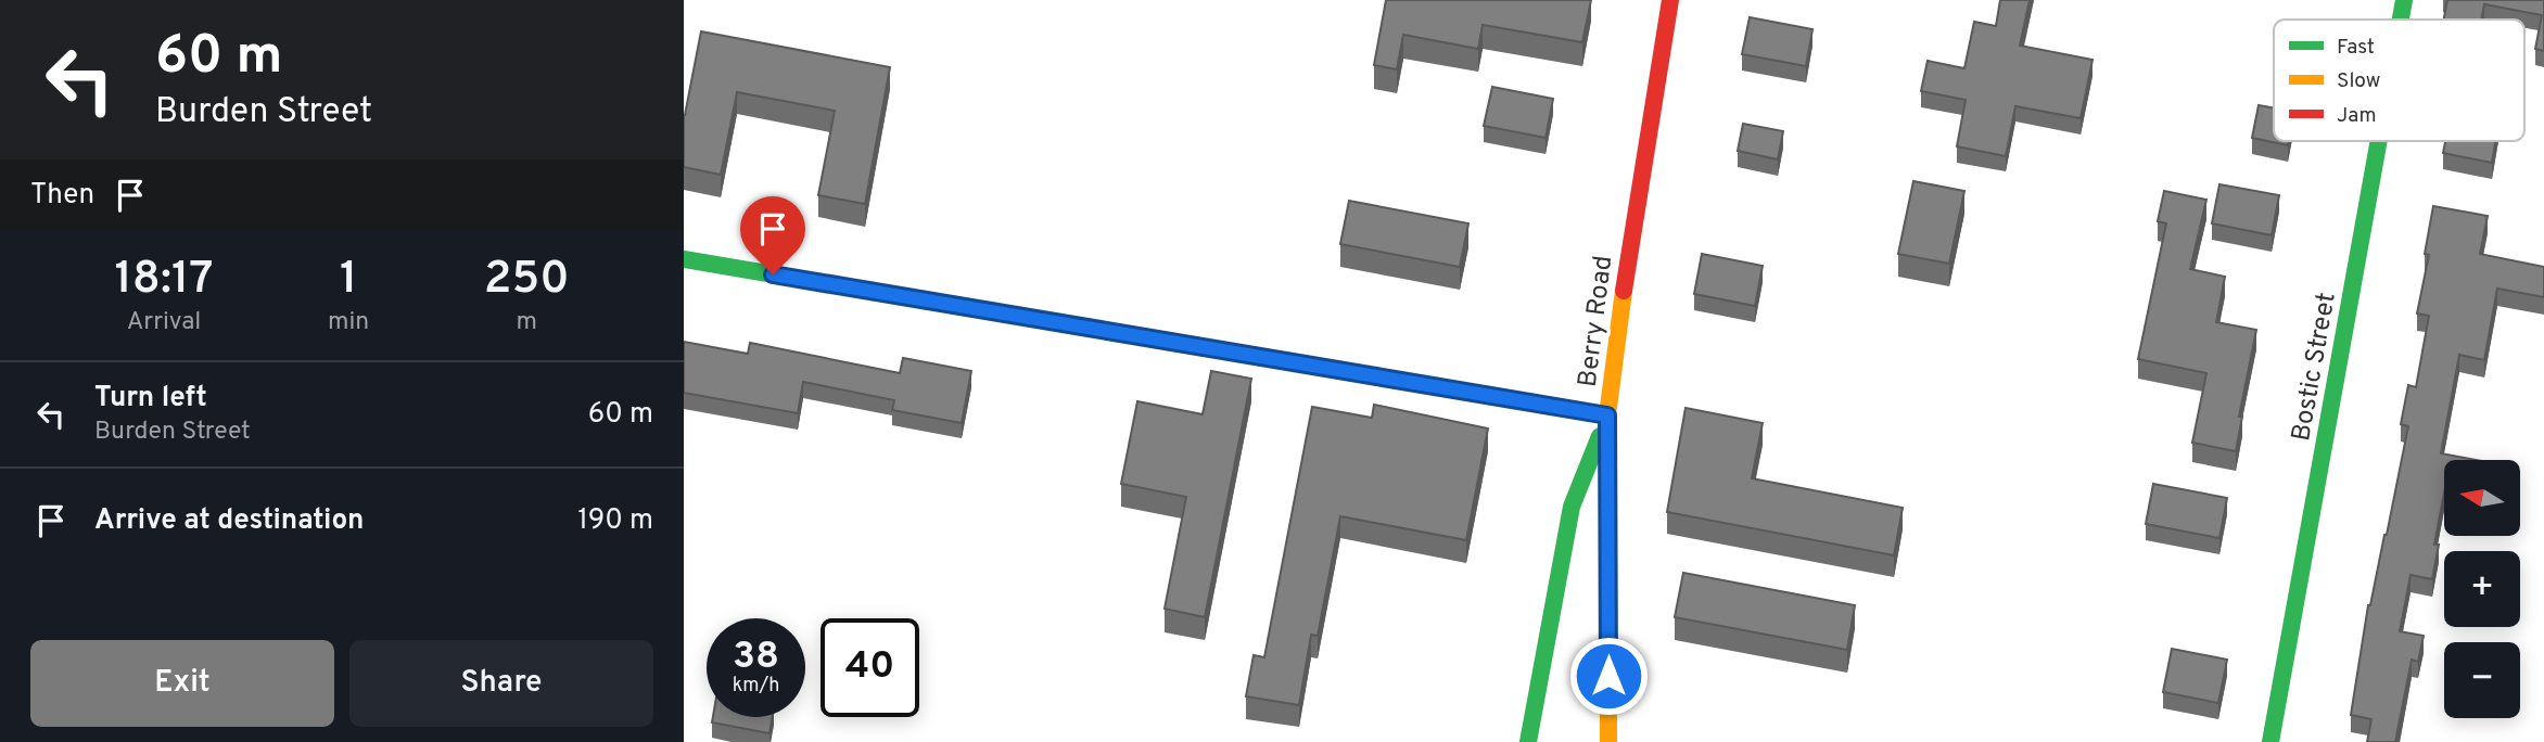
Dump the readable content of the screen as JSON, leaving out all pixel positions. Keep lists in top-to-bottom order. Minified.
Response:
{"streets":{"street":["Berry Road","Bostic Street"]},"legend":["Fast","Slow","Jam"],"north":"left","page":{"turn":["60 m","Burden Street"],"then":"Then","eta":["18:17","Arrival","1","min","250","m"],"list":[{"name":"Turn left","note":"Burden Street","value":"60 m"},{"name":"Arrive at destination","value":"190 m"}],"map_buttons":["+","−"],"speed":"38 km/h","limit":"40","buttons":["Exit","Share"]}}
